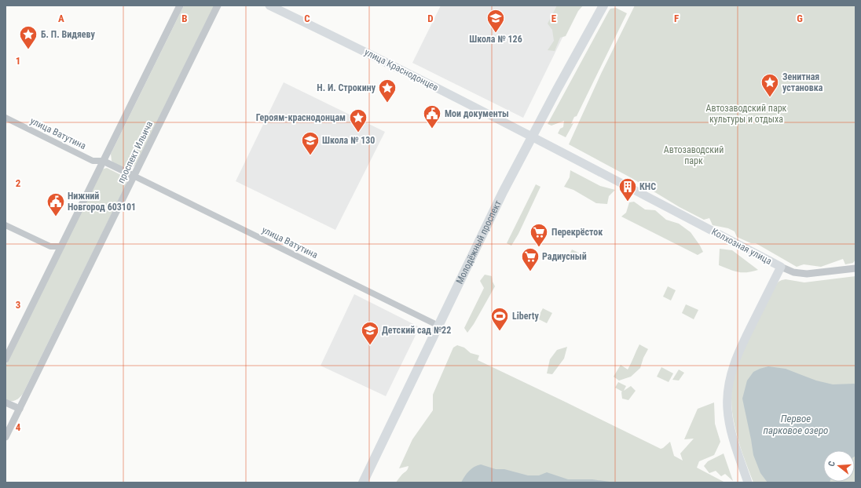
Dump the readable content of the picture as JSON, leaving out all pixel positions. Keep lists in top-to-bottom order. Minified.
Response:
{"streets":{"main road":["улица Краснодонцев","Молодёжный проспект","Колхозная улица"],"street":["улица Ватутина","проспект Ильича"]},"crossings":[["улица Краснодонцев","Молодёжный проспект"],["улица Краснодонцев","Колхозная улица"],["улица Ватутина","проспект Ильича"],["улица Ватутина","Молодёжный проспект"],["Молодёжный проспект","Колхозная улица"]],"water":["Первое парковое озеро"],"parks":["Автозаводский парк культуры и отдыха","Автозаводский парк"],"places":{"school or university":["Школа № 126","Школа № 130","Детский сад №22"],"place":["Б. П. Видяеву","Зенитная установка","Н. И. Строкину","Героям-краснодонцам"],"public building":["Мои документы","Нижний Новгород 603101"],"building":["КНС"],"supermarket":["Перекрёсток","Радиусный"],"sports":["Liberty"]},"north":"left","grid":{"columns":["A","B","C","D","E","F","G"],"rows":["1","2","3","4"]}}
